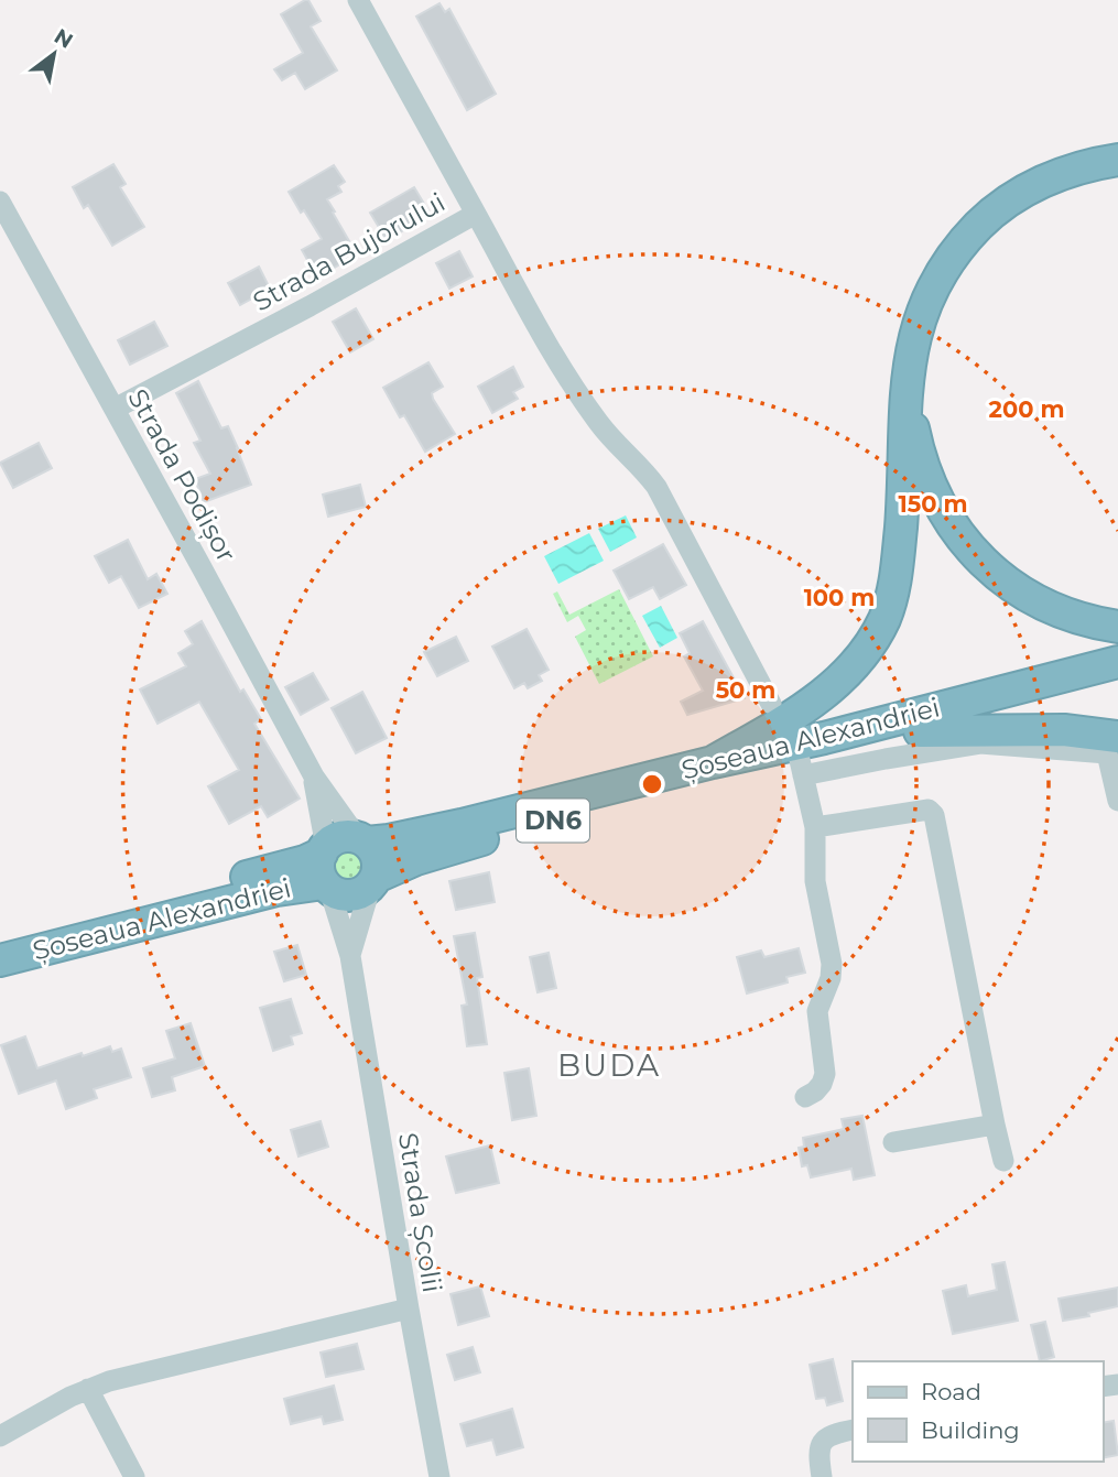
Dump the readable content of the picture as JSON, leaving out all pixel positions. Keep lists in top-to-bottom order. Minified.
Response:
{"streets":{"highway":["Șoseaua Alexandriei","DN6"],"street":["Strada Bujorului","Strada Podișor","Strada Școlii"]},"crossings":[["Strada Bujorului","Strada Podișor"],["Strada Podișor","Șoseaua Alexandriei"],["Strada Podișor","Strada Școlii"],["Șoseaua Alexandriei","Strada Școlii"]],"districts":["BUDA"],"legend":["Road","Building"],"north":"top right","rings":["200 m","150 m","100 m","50 m"]}
